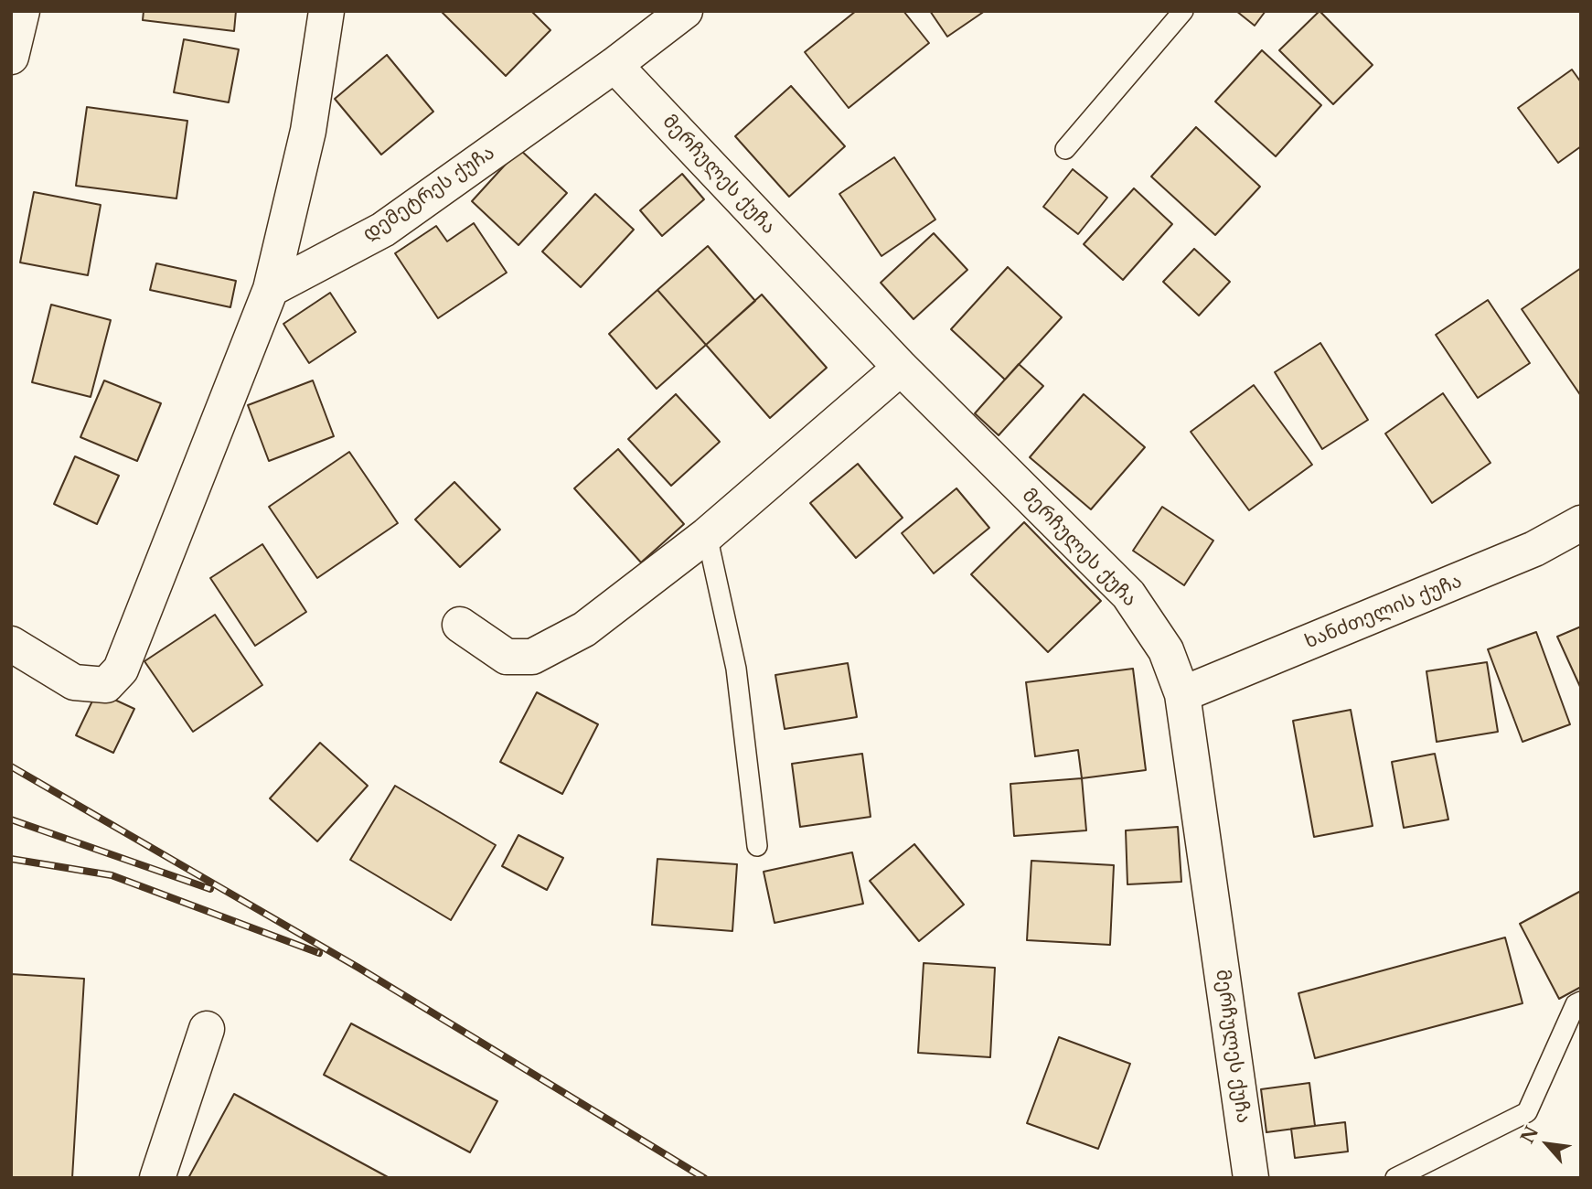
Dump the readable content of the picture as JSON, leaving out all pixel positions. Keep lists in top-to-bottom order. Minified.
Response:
{"streets":{"street":["მერჩულეს ქუჩა","დემეტრეს ქუჩა","ხანძთელის ქუჩა"]},"crossings":[["მერჩულეს ქუჩა","დემეტრეს ქუჩა"],["მერჩულეს ქუჩა","ხანძთელის ქუჩა"]],"north":"top left"}
